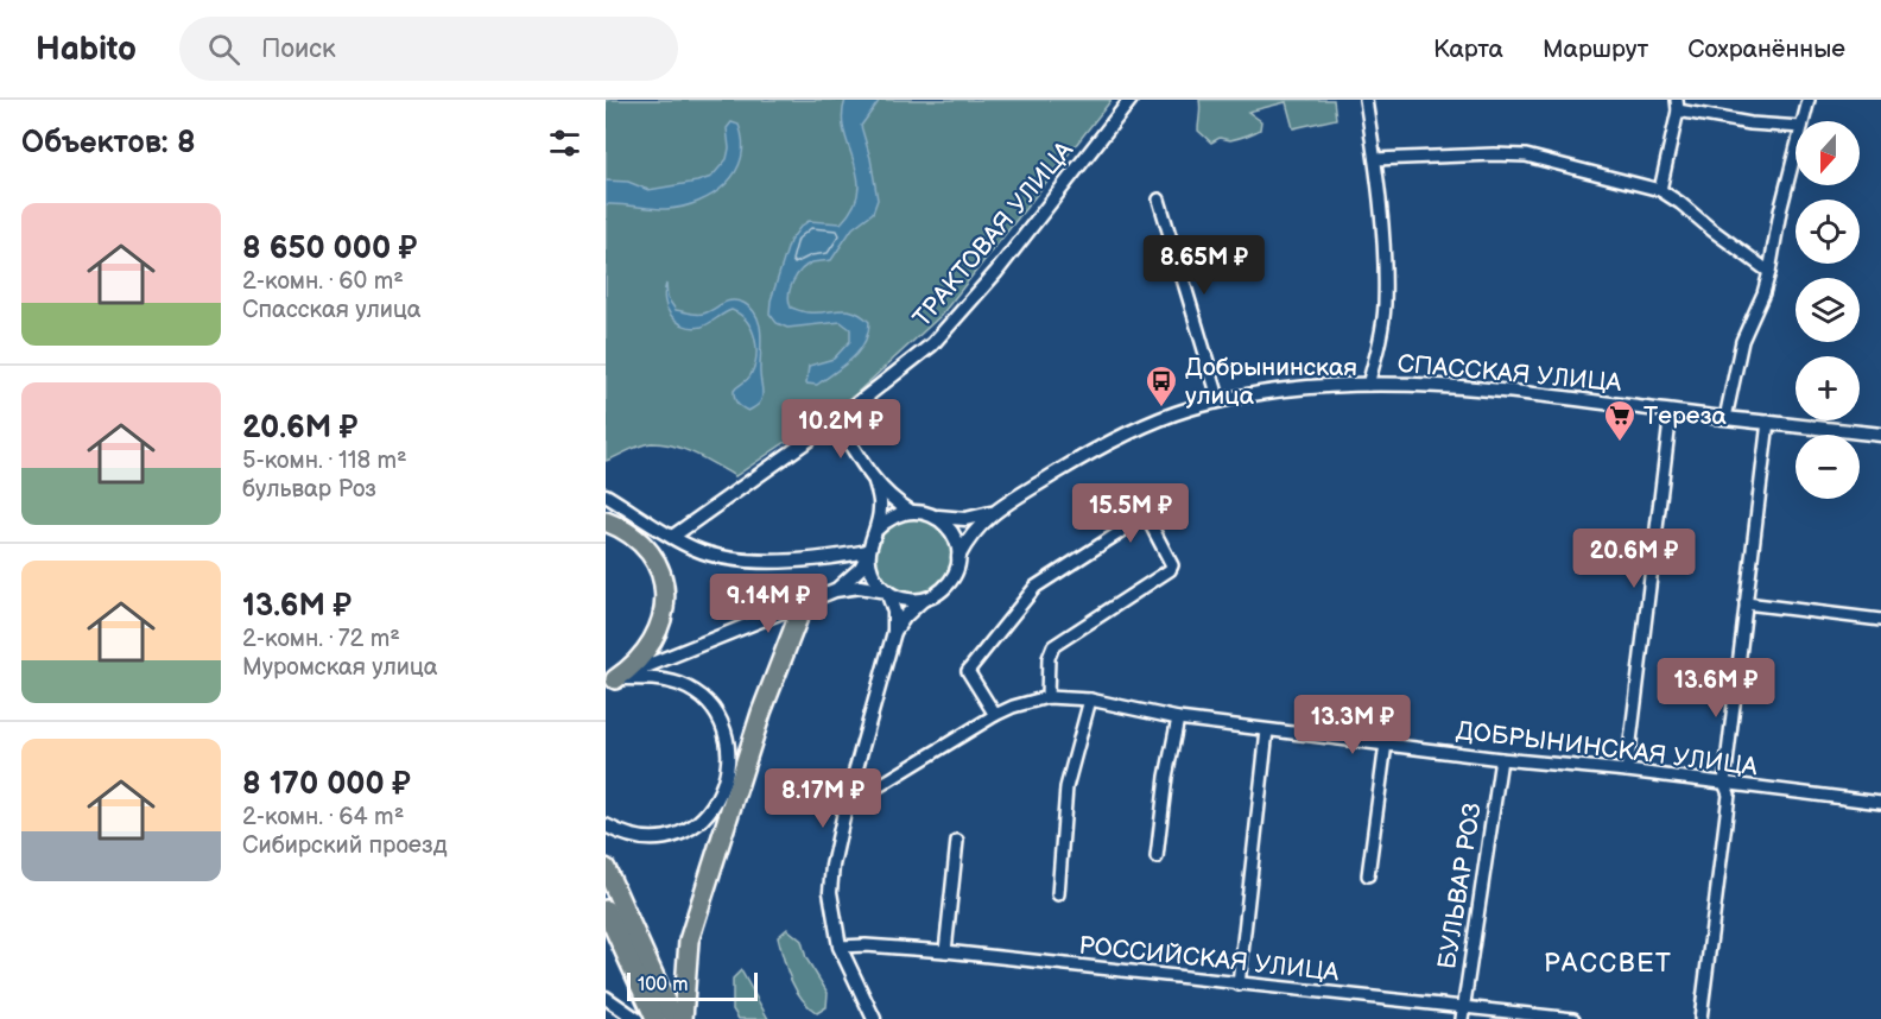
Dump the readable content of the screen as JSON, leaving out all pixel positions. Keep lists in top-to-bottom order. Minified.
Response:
{"streets":{"street":["ТРАКТОВАЯ УЛИЦА","СПАССКАЯ УЛИЦА","ДОБРЫНИНСКАЯ УЛИЦА","БУЛЬВАР РОЗ","РОССИЙСКАЯ УЛИЦА"]},"crossings":[["ДОБРЫНИНСКАЯ УЛИЦА","БУЛЬВАР РОЗ"],["БУЛЬВАР РОЗ","РОССИЙСКАЯ УЛИЦА"]],"districts":["РАССВЕТ"],"places":{"bus stop":["Добрынинская улица"],"supermarket":["Тереза"]},"scale_bar":"100 m","north":"bottom","page":{"header":"Habito","search":"Поиск","nav":["Карта","Маршрут","Сохранённые"],"heading":"Объектов: 8","map_buttons":["+","−"],"list":[{"name":"8 650 000 ₽","note":"2-комн. · 60 m² · Спасская улица"},{"name":"20.6M ₽","note":"5-комн. · 118 m² · бульвар Роз"},{"name":"13.6M ₽","note":"2-комн. · 72 m² · Муромская улица"},{"name":"8 170 000 ₽","note":"2-комн. · 64 m² · Сибирский проезд"}],"price":["8.65M ₽","10.2M ₽","15.5M ₽","20.6M ₽","9.14M ₽","13.6M ₽","13.3M ₽","8.17M ₽"],"scale":"100 m"}}
